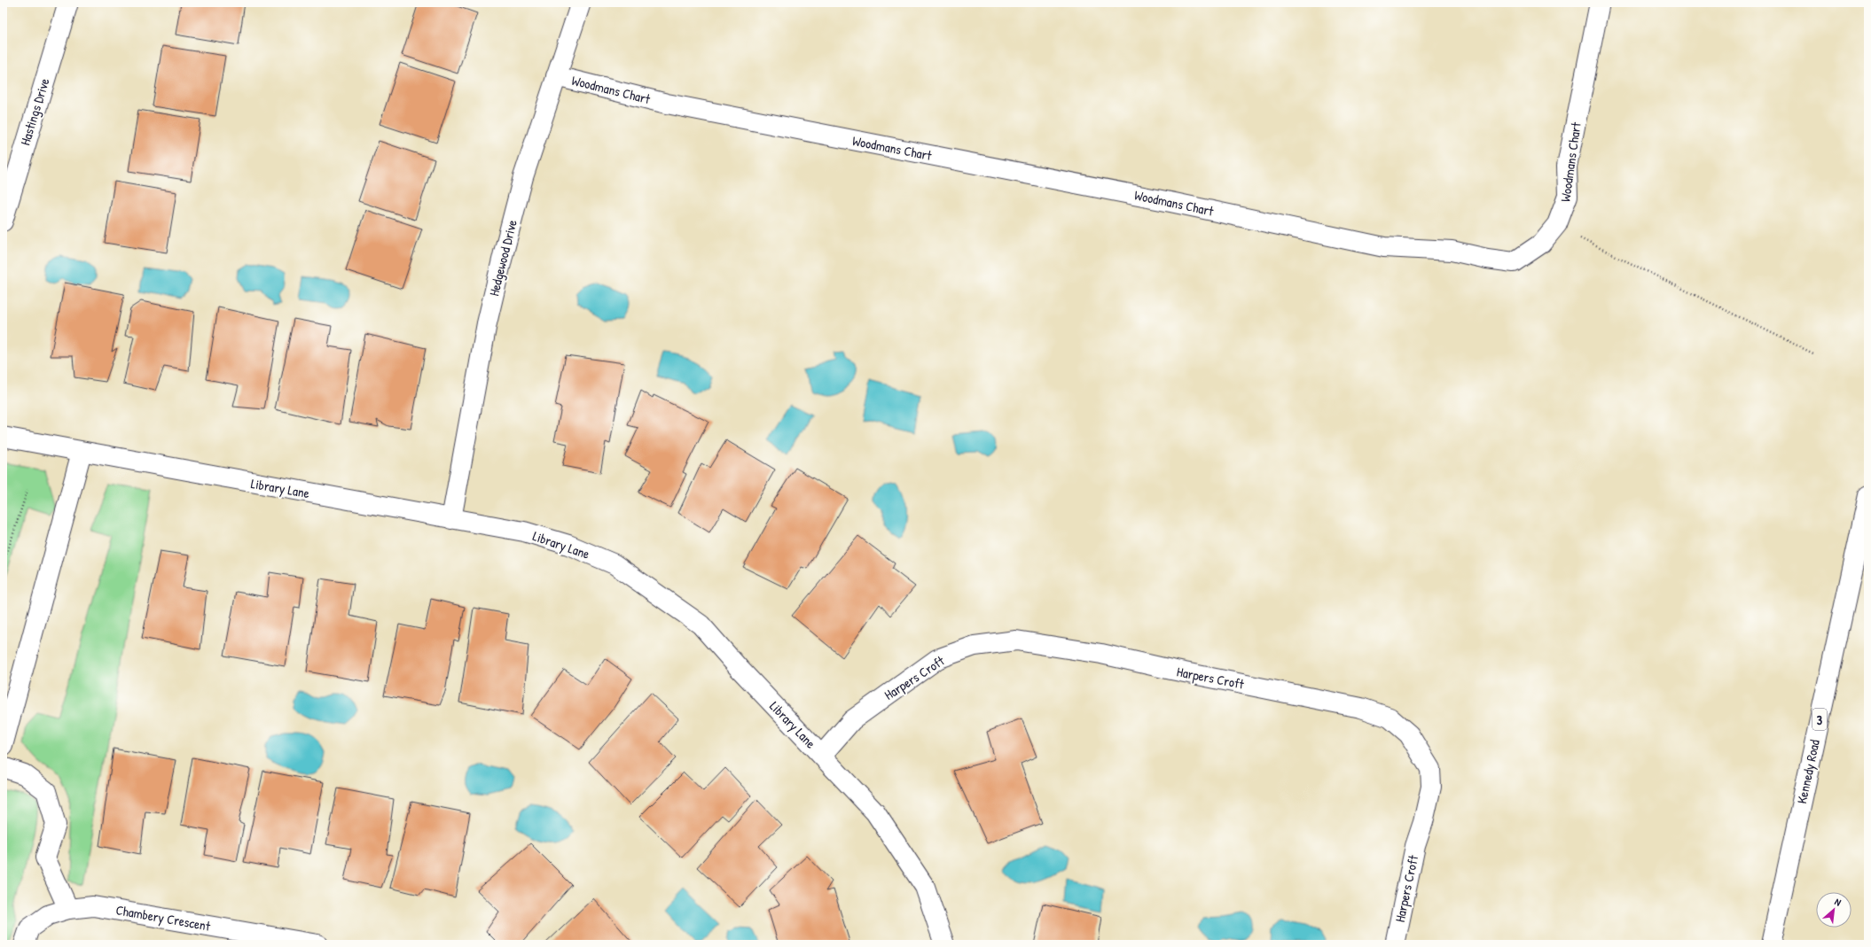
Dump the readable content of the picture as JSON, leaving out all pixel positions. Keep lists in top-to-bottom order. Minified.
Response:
{"streets":{"street":["Woodmans Chart","Hastings Drive","Hedgewood Drive","Library Lane","Harpers Croft","3","Kennedy Road","Chambery Crescent"]},"crossings":[["Woodmans Chart","Hedgewood Drive"],["Hedgewood Drive","Library Lane"],["Library Lane","Harpers Croft"]],"north":"top right"}
